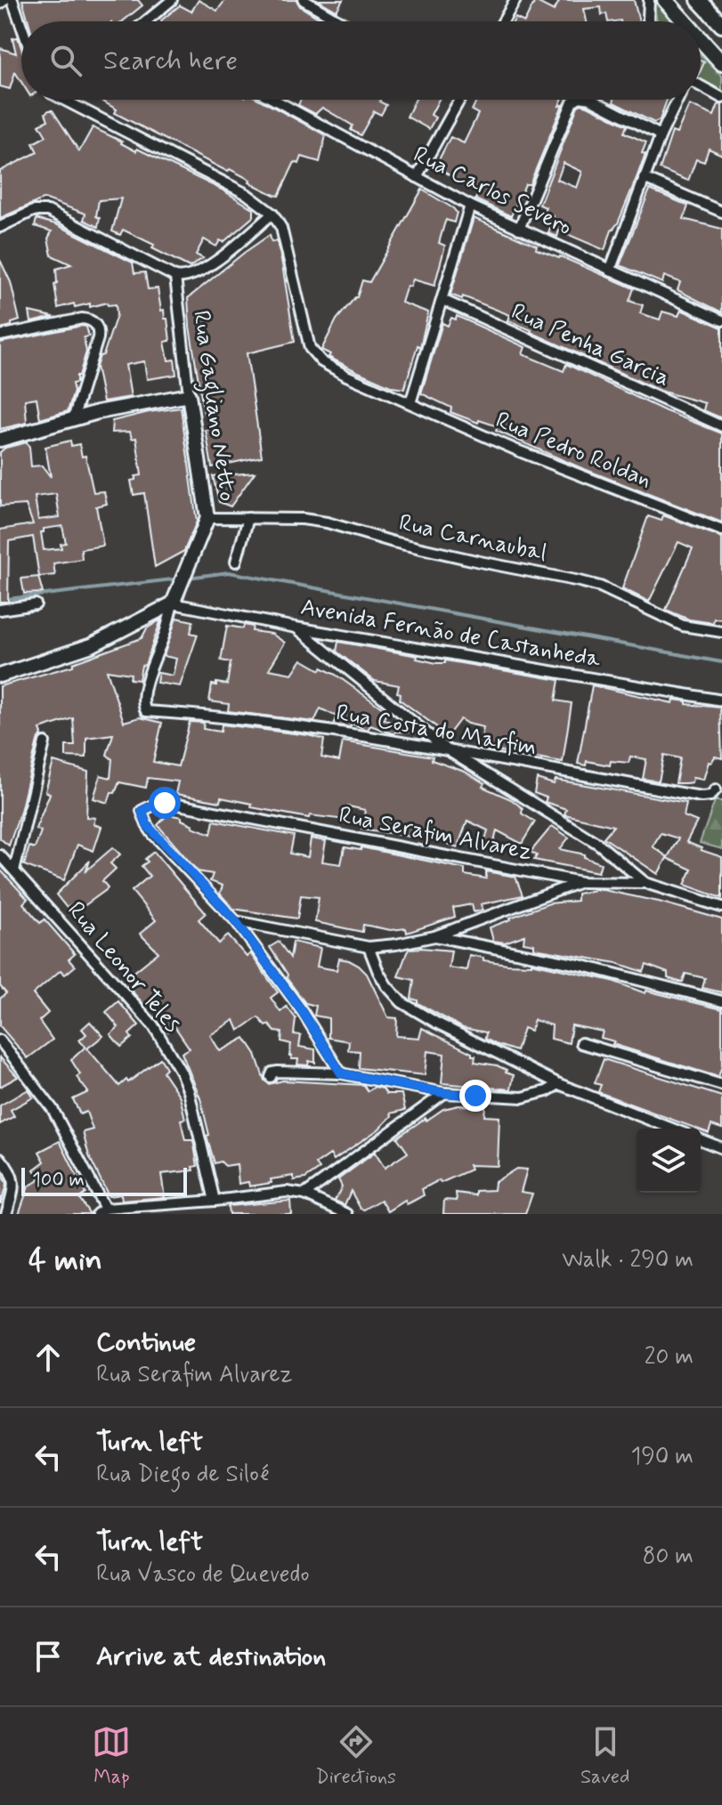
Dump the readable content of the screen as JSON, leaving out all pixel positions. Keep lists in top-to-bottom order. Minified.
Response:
{"streets":{"street":["Rua Carlos Severo","Rua Penha Garcia","Rua Gagliano Netto","Rua Pedro Roldan","Rua Carnaubal","Avenida Fernão de Castanheda","Rua Costa do Marfim","Rua Serafim Alvarez","Rua Leonor Teles"]},"crossings":[["Rua Gagliano Netto","Rua Carnaubal"],["Rua Gagliano Netto","Avenida Fernão de Castanheda"],["Rua Gagliano Netto","Rua Costa do Marfim"],["Avenida Fernão de Castanheda","Rua Costa do Marfim"]],"scale_bar":"100 m","page":{"search":"Search here","scale":"100 m","heading":["4 min","Walk · 290 m"],"list":[["Continue","Rua Serafim Alvarez","20 m"],["Turn left","Rua Diego de Siloé","190 m"],["Turn left","Rua Vasco de Quevedo","80 m"],"Arrive at destination"],"nav":["Map","Directions","Saved"]}}
